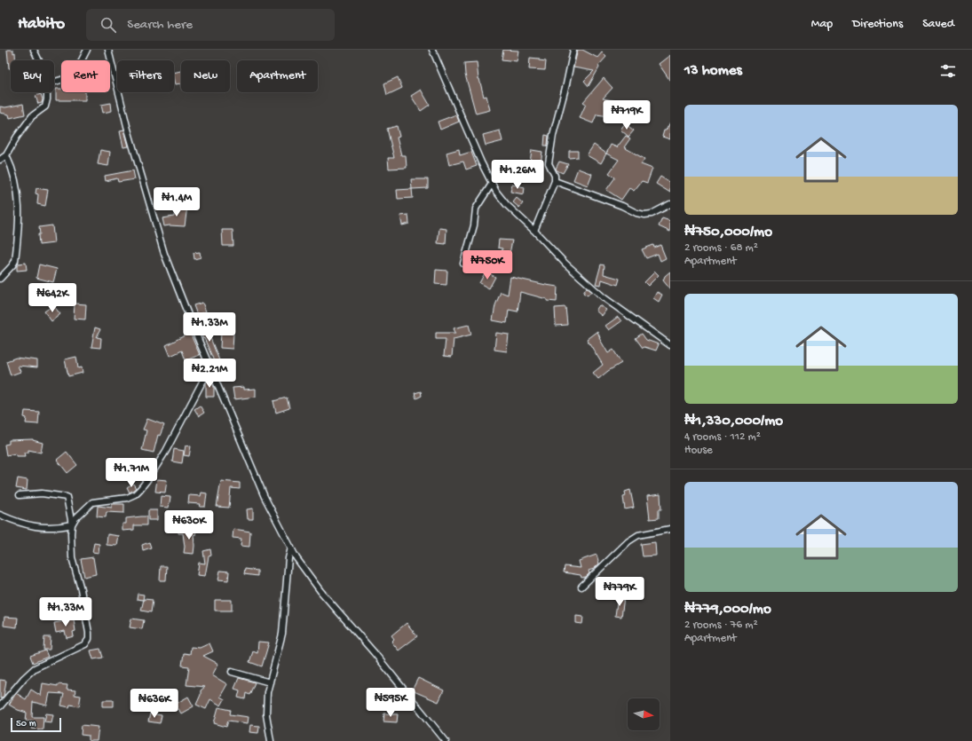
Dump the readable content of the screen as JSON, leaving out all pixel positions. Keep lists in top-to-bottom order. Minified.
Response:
{"scale_bar":"50 m","north":"right","page":{"header":"Habito","search":"Search here","nav":["Map","Directions","Saved"],"heading":"13 homes","chip":["Buy","Rent","Filters","New","Apartment"],"list":[{"name":"₦750,000/mo","note":"2 rooms · 68 m² · Apartment"},{"name":"₦1,330,000/mo","note":"4 rooms · 112 m² · House"},{"name":"₦779,000/mo","note":"2 rooms · 76 m² · Apartment"}],"price":["₦719K","₦1.26M","₦1.4M","₦750K","₦642K","₦1.33M","₦2.21M","₦1.71M","₦630K","₦779K","₦1.33M","₦595K","₦636K"],"scale":"50 m"}}
